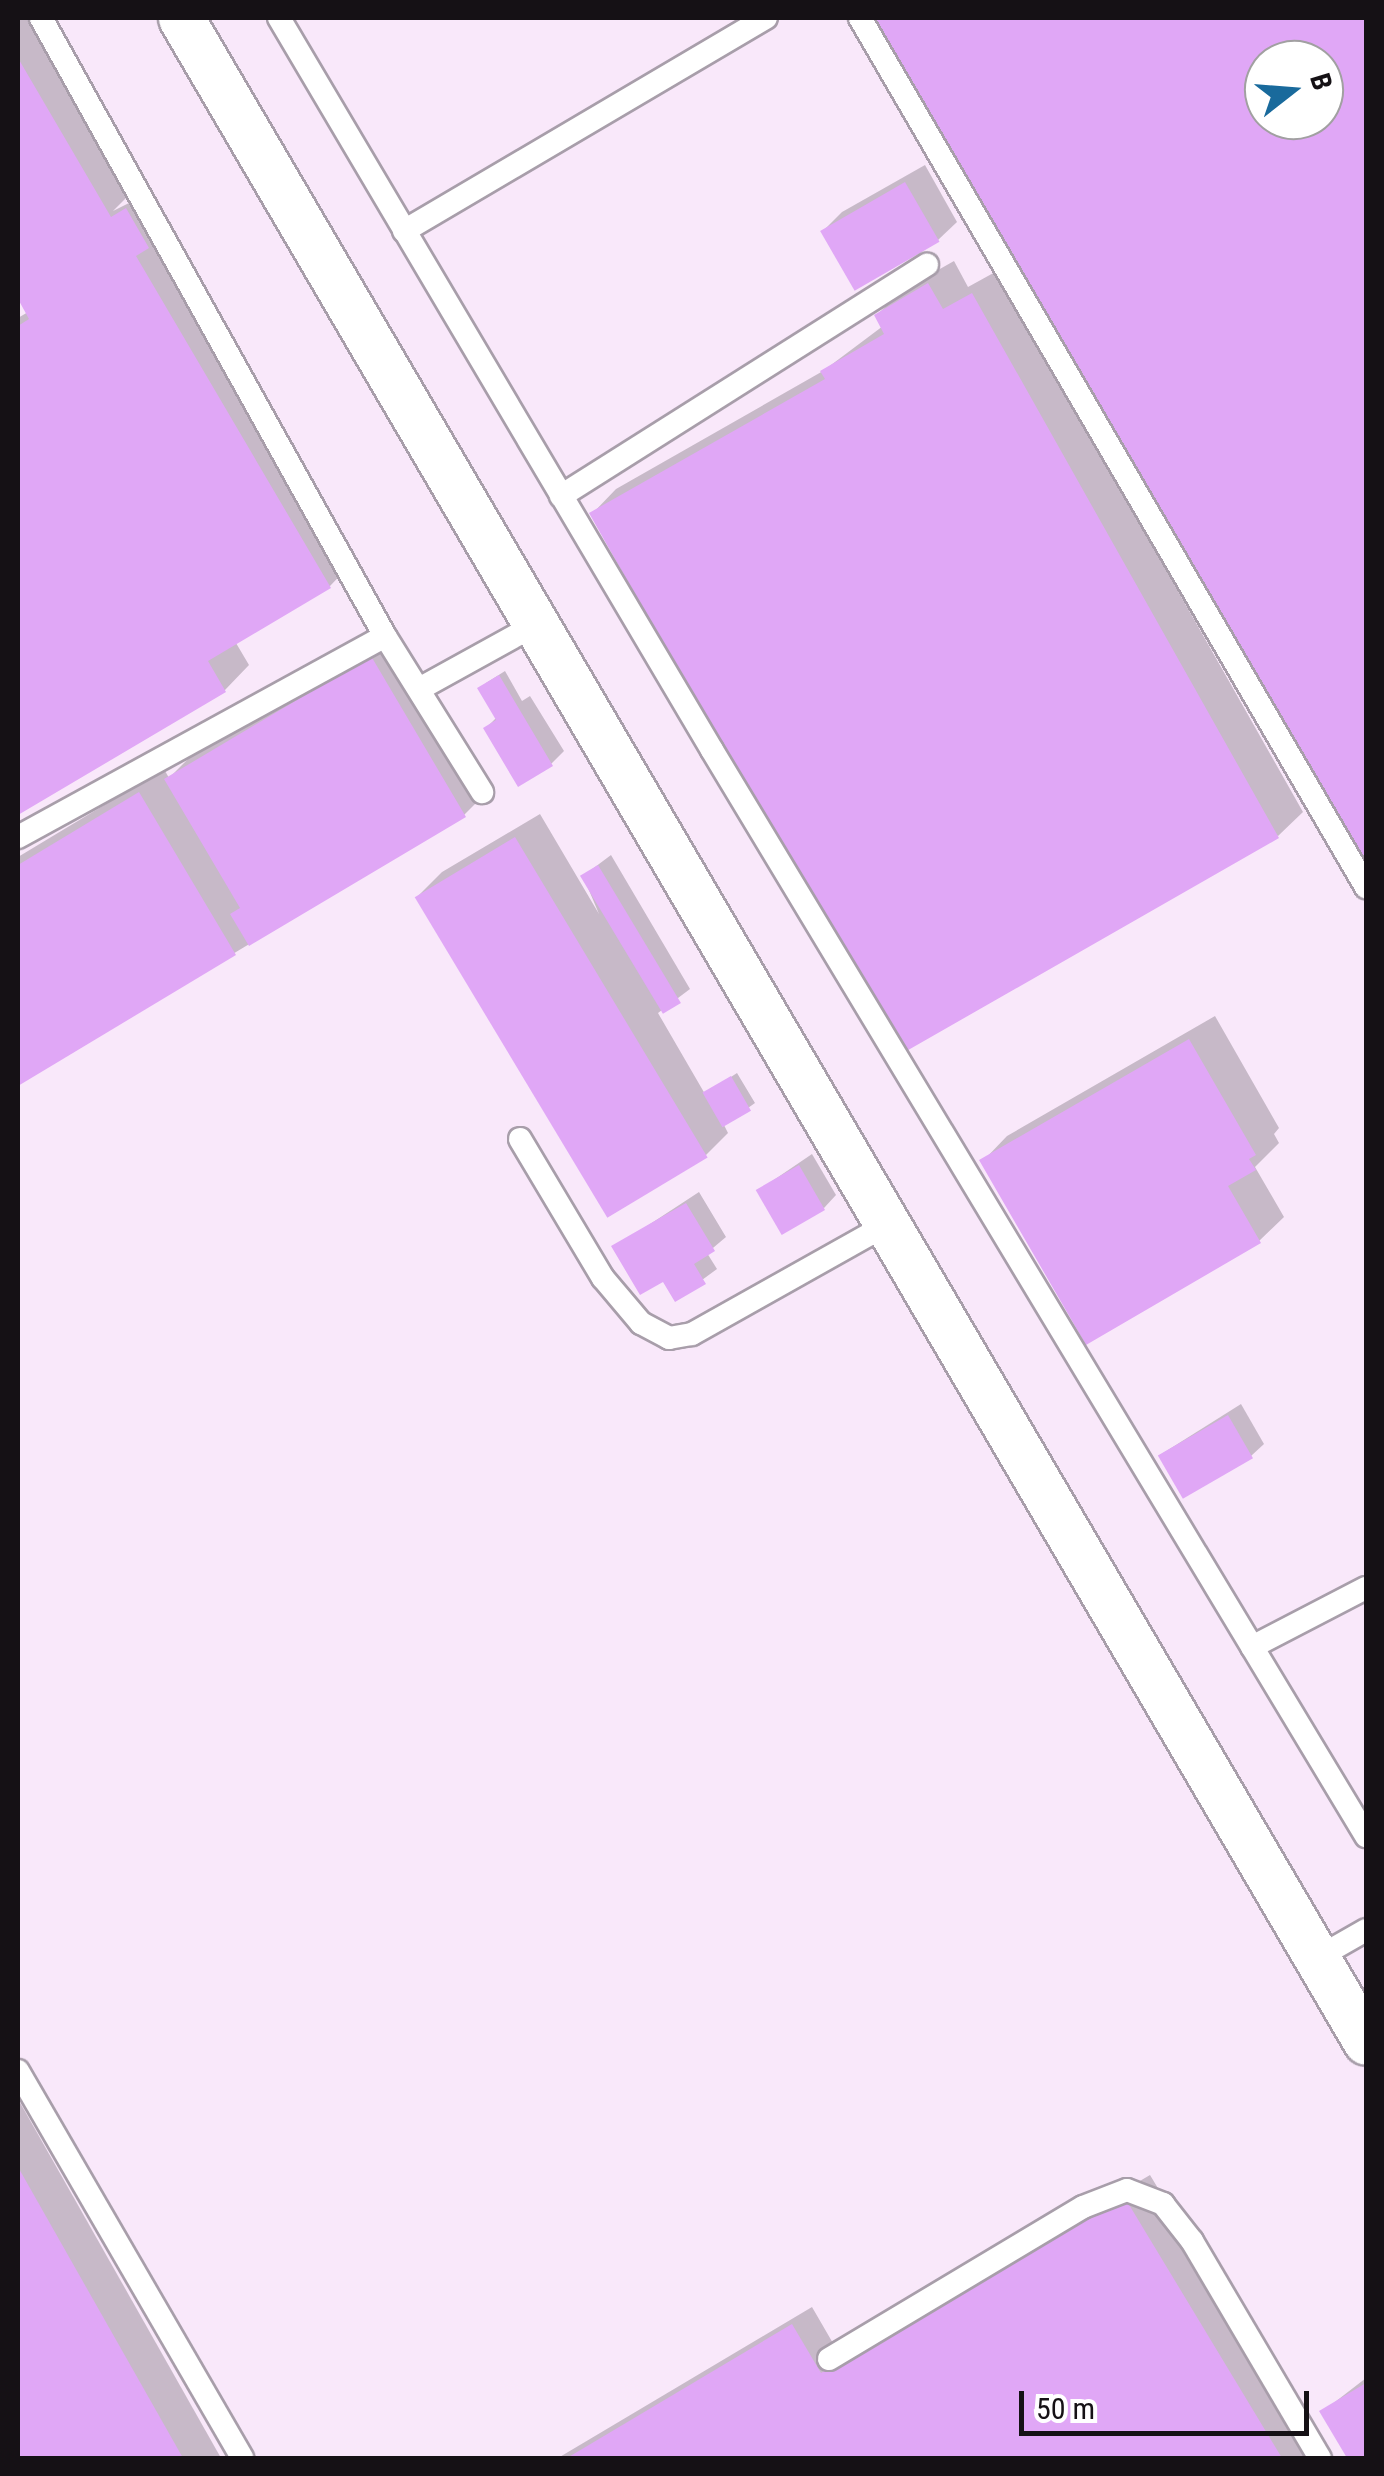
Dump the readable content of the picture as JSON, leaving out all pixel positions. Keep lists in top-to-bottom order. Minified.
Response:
{"scale_bar":"50 m","north":"right"}
